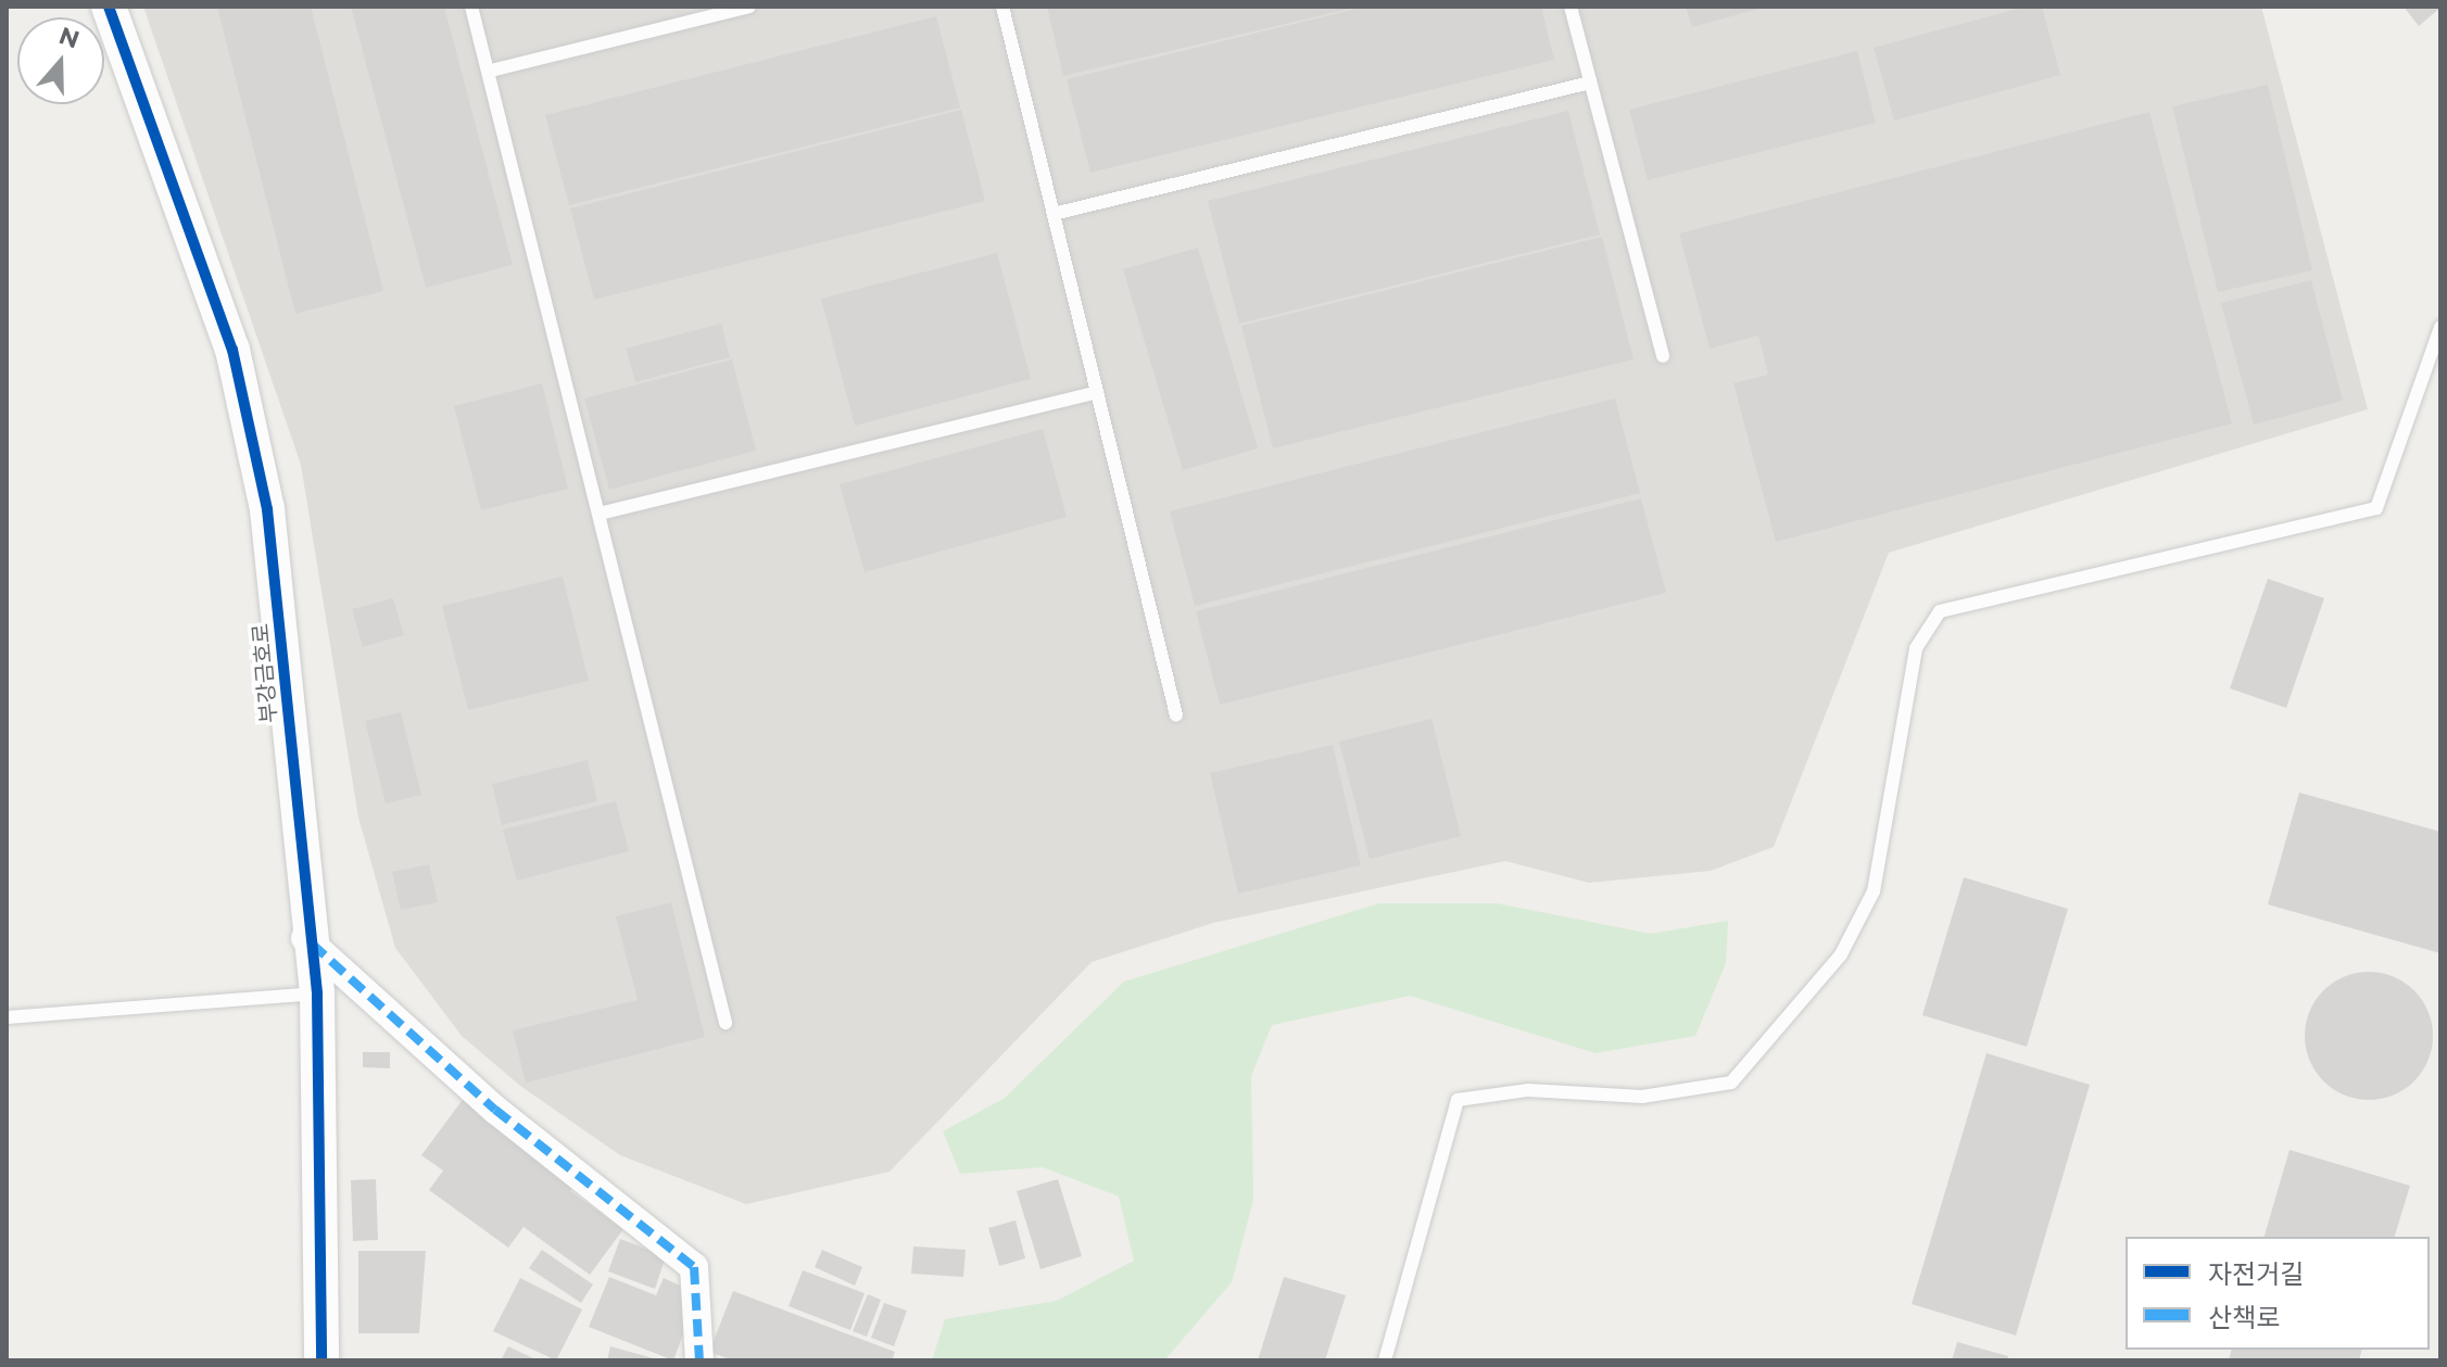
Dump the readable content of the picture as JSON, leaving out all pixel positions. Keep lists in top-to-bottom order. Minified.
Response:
{"streets":{"street":["부강금호로"]},"legend":["자전거길","산책로"],"north":"top"}
